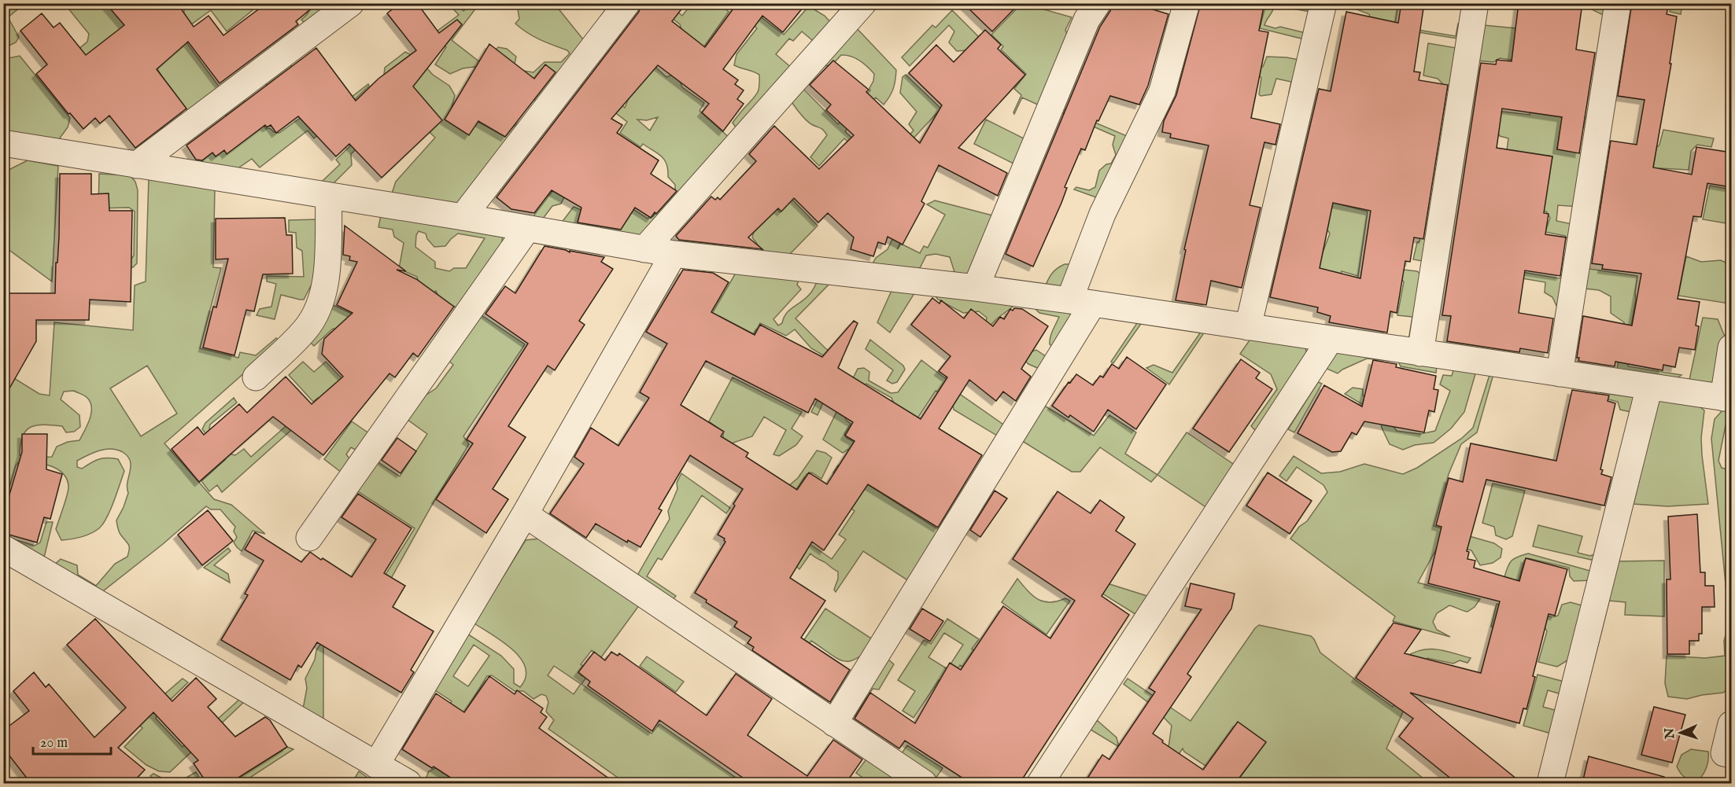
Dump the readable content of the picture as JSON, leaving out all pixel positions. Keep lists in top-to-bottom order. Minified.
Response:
{"scale_bar":"20 m","north":"left"}
